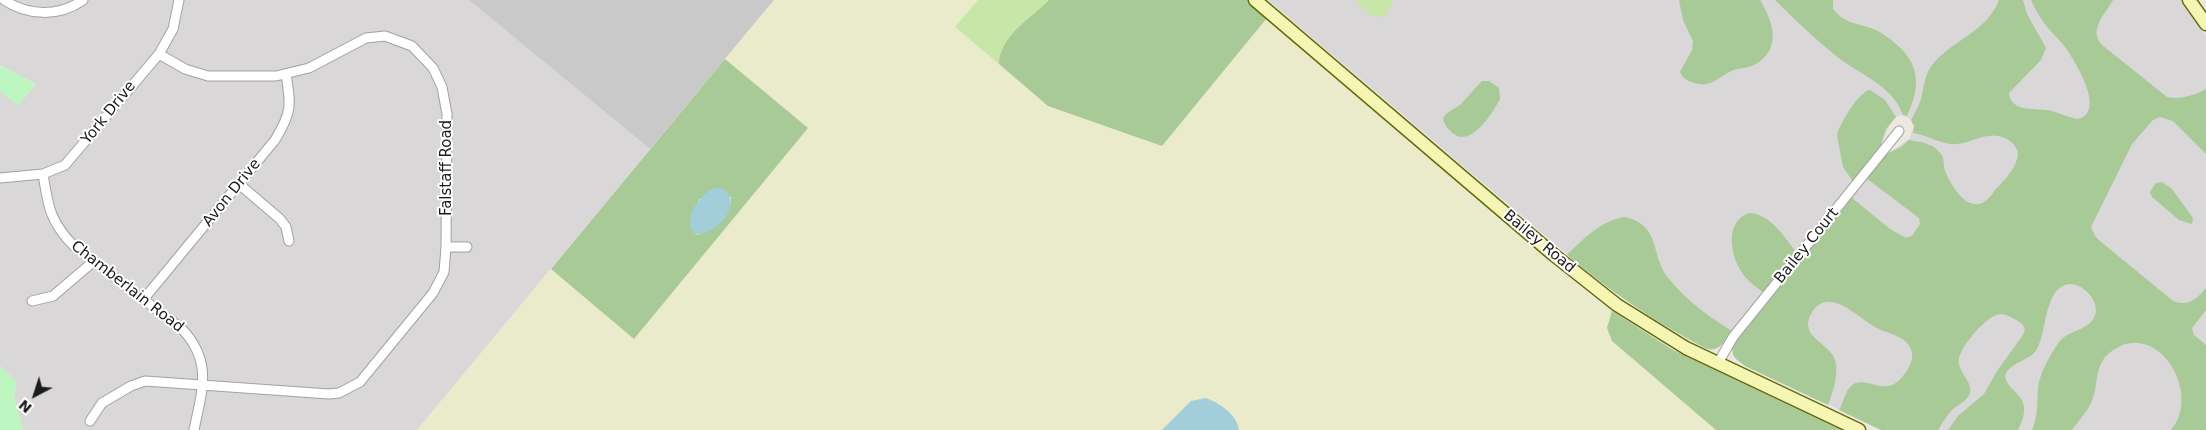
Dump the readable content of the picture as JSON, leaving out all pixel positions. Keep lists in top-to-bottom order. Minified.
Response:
{"streets":{"main road":["Bailey Road"],"street":["York Drive","Falstaff Road","Avon Drive","Bailey Court","Chamberlain Road"]},"crossings":[["York Drive","Falstaff Road"],["York Drive","Chamberlain Road"],["Falstaff Road","Avon Drive"],["Falstaff Road","Chamberlain Road"],["Avon Drive","Chamberlain Road"],["Bailey Road","Bailey Court"]],"north":"bottom left"}
